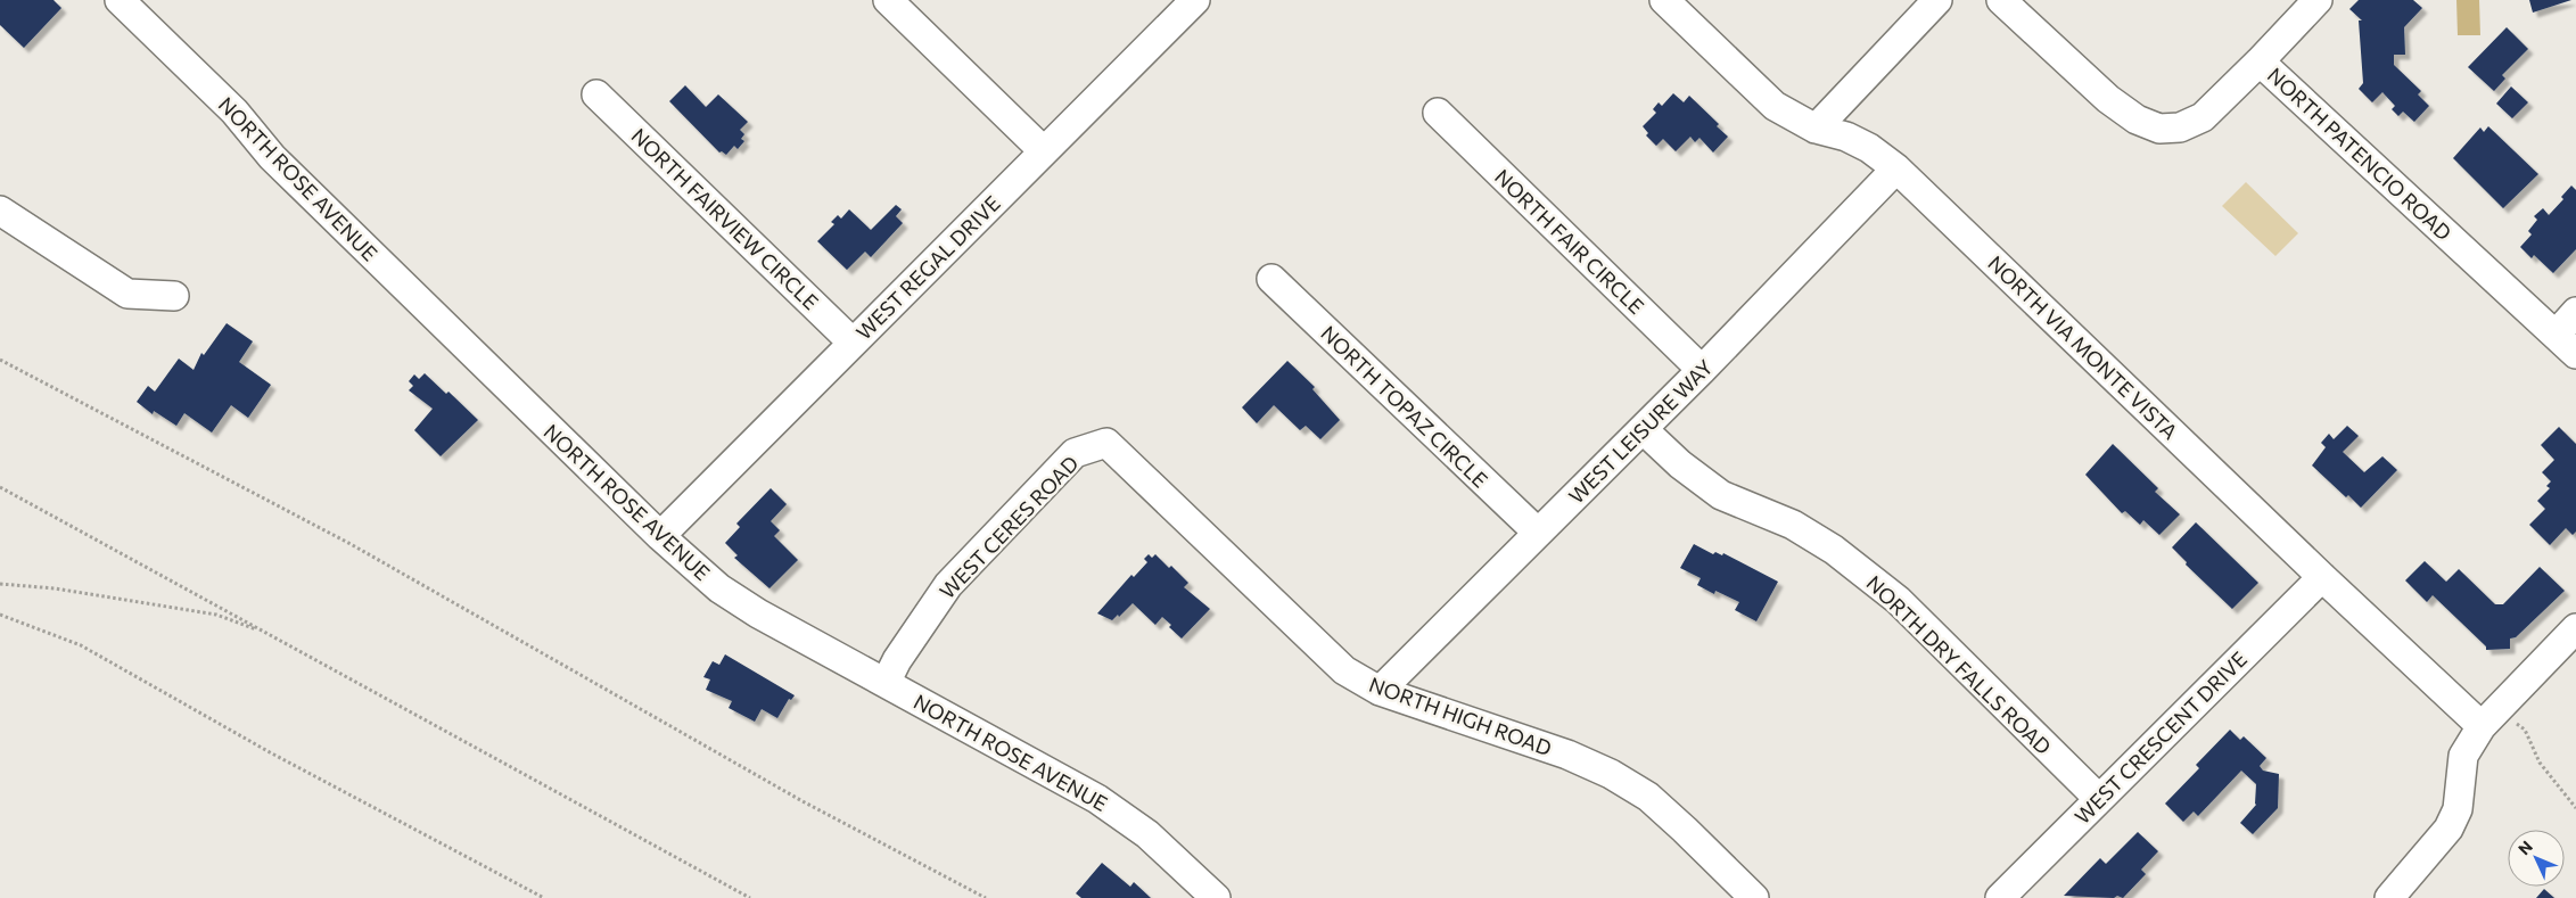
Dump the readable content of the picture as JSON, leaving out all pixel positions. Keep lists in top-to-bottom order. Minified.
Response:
{"streets":{"street":["NORTH PATENCIO ROAD","NORTH ROSE AVENUE","NORTH FAIRVIEW CIRCLE","NORTH FAIR CIRCLE","WEST REGAL DRIVE","NORTH VIA MONTE VISTA","NORTH TOPAZ CIRCLE","WEST LEISURE WAY","WEST CERES ROAD","NORTH DRY FALLS ROAD","NORTH HIGH ROAD","WEST CRESCENT DRIVE"]},"crossings":[["NORTH ROSE AVENUE","WEST REGAL DRIVE"],["NORTH ROSE AVENUE","WEST CERES ROAD"],["NORTH FAIRVIEW CIRCLE","WEST REGAL DRIVE"],["NORTH FAIR CIRCLE","WEST LEISURE WAY"],["NORTH VIA MONTE VISTA","WEST LEISURE WAY"],["NORTH VIA MONTE VISTA","WEST CRESCENT DRIVE"],["NORTH TOPAZ CIRCLE","WEST LEISURE WAY"],["WEST LEISURE WAY","NORTH DRY FALLS ROAD"],["WEST LEISURE WAY","NORTH HIGH ROAD"],["WEST CERES ROAD","NORTH HIGH ROAD"],["NORTH DRY FALLS ROAD","WEST CRESCENT DRIVE"]],"north":"top left"}
